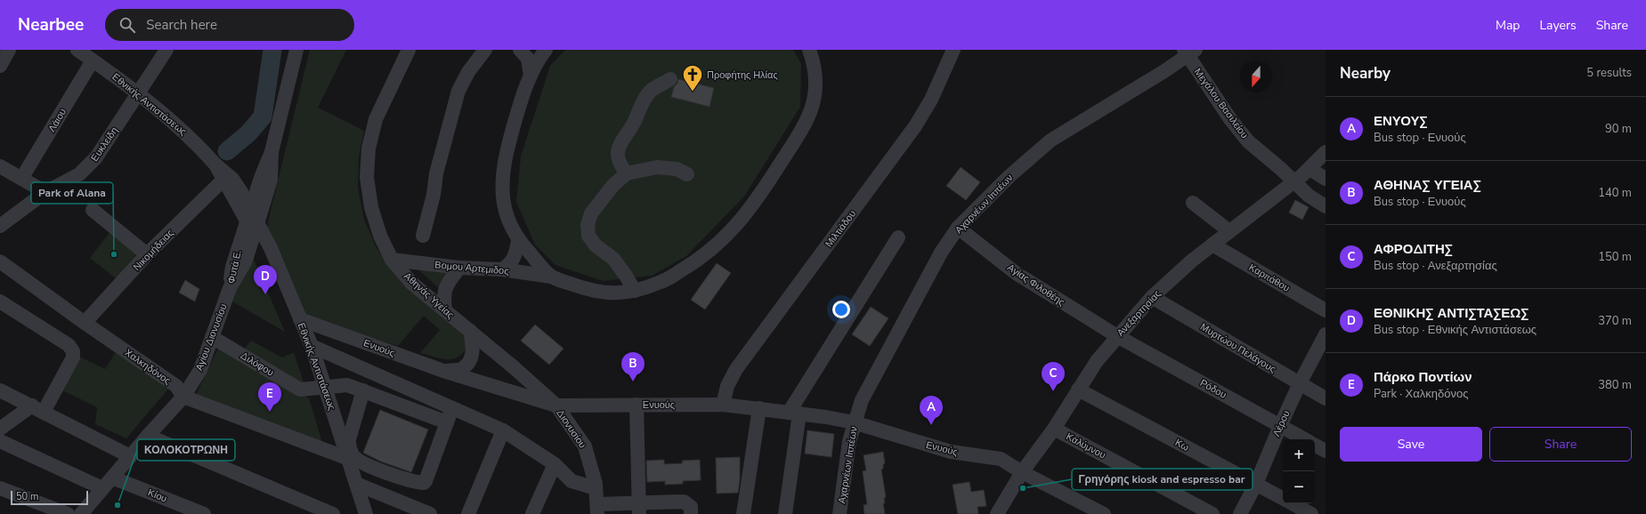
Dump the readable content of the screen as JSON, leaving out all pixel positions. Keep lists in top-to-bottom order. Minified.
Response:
{"streets":{"street":["Μεγάλου Βασιλείου","Εθνικής Αντιστάσεως","Λάιου","Ευκλείδη","Αχαρνέων Ιππέων","Μιλτιάδου","Νικομήδειας","Φυτά Ε.","Βομου Αρτεμιδος","Καρπάθου","Αγίας Φιλοθέης","Αθηνάς Υγείας","Ανεξαρτησίας","Αγίου Διονυσίου","Ενυούς","Μυρτώου Πελάγους","Διλόφου","Χαλκηδόνος","Ρόδου","Λέρου","Διονυσίου","Κω","Καλύμνου","Κίου"]},"crossings":[["Μεγάλου Βασιλείου","Αχαρνέων Ιππέων"],["Μεγάλου Βασιλείου","Ανεξαρτησίας"],["Εθνικής Αντιστάσεως","Λάιου"],["Εθνικής Αντιστάσεως","Ευκλείδη"],["Εθνικής Αντιστάσεως","Νικομήδειας"],["Εθνικής Αντιστάσεως","Φυτά Ε."],["Εθνικής Αντιστάσεως","Ενυούς"],["Εθνικής Αντιστάσεως","Διλόφου"],["Εθνικής Αντιστάσεως","Χαλκηδόνος"],["Αχαρνέων Ιππέων","Αγίας Φιλοθέης"],["Αχαρνέων Ιππέων","Ενυούς"],["Μιλτιάδου","Ενυούς"],["Νικομήδειας","Χαλκηδόνος"],["Φυτά Ε.","Αγίου Διονυσίου"],["Βομου Αρτεμιδος","Αθηνάς Υγείας"],["Καρπάθου","Ανεξαρτησίας"],["Αγίας Φιλοθέης","Ανεξαρτησίας"],["Αγίας Φιλοθέης","Ρόδου"],["Αθηνάς Υγείας","Ενυούς"],["Αθηνάς Υγείας","Διονυσίου"],["Ανεξαρτησίας","Ενυούς"],["Ανεξαρτησίας","Μυρτώου Πελάγους"],["Ανεξαρτησίας","Ρόδου"],["Ανεξαρτησίας","Κω"],["Ανεξαρτησίας","Καλύμνου"],["Αγίου Διονυσίου","Διλόφου"],["Αγίου Διονυσίου","Χαλκηδόνος"],["Αγίου Διονυσίου","Κίου"],["Ενυούς","Διονυσίου"],["Μυρτώου Πελάγους","Λέρου"],["Ρόδου","Λέρου"],["Λέρου","Κω"]],"places":{"church":["Προφήτης Ηλίας"],"other":["Park of Alana","Γρηγόρης kiosk and espresso bar","ΚΟΛΟΚΟΤΡΩΝΗ"]},"scale_bar":"50 m","north":"bottom","page":{"header":"Nearbee","search":"Search here","nav":["Map","Layers","Share"],"heading":["Nearby","5 results"],"list":[{"mark":"A","name":"ΕΝΥΟΥΣ","note":"Bus stop · Ενυούς","value":"90 m"},{"mark":"B","name":"ΑΘΗΝΑΣ ΥΓΕΙΑΣ","note":"Bus stop · Ενυούς","value":"140 m"},{"mark":"C","name":"ΑΦΡΟΔΙΤΗΣ","note":"Bus stop · Ανεξαρτησίας","value":"150 m"},{"mark":"D","name":"ΕΘΝΙΚΗΣ ΑΝΤΙΣΤΑΣΕΩΣ","note":"Bus stop · Εθνικής Αντιστάσεως","value":"370 m"},{"mark":"E","name":"Πάρκο Ποντίων","note":"Park · Χαλκηδόνος","value":"380 m"}],"pins":["D","B","C","E","A"],"buttons":["Save","Share"],"map_buttons":["+","−"],"scale":"50 m"}}
